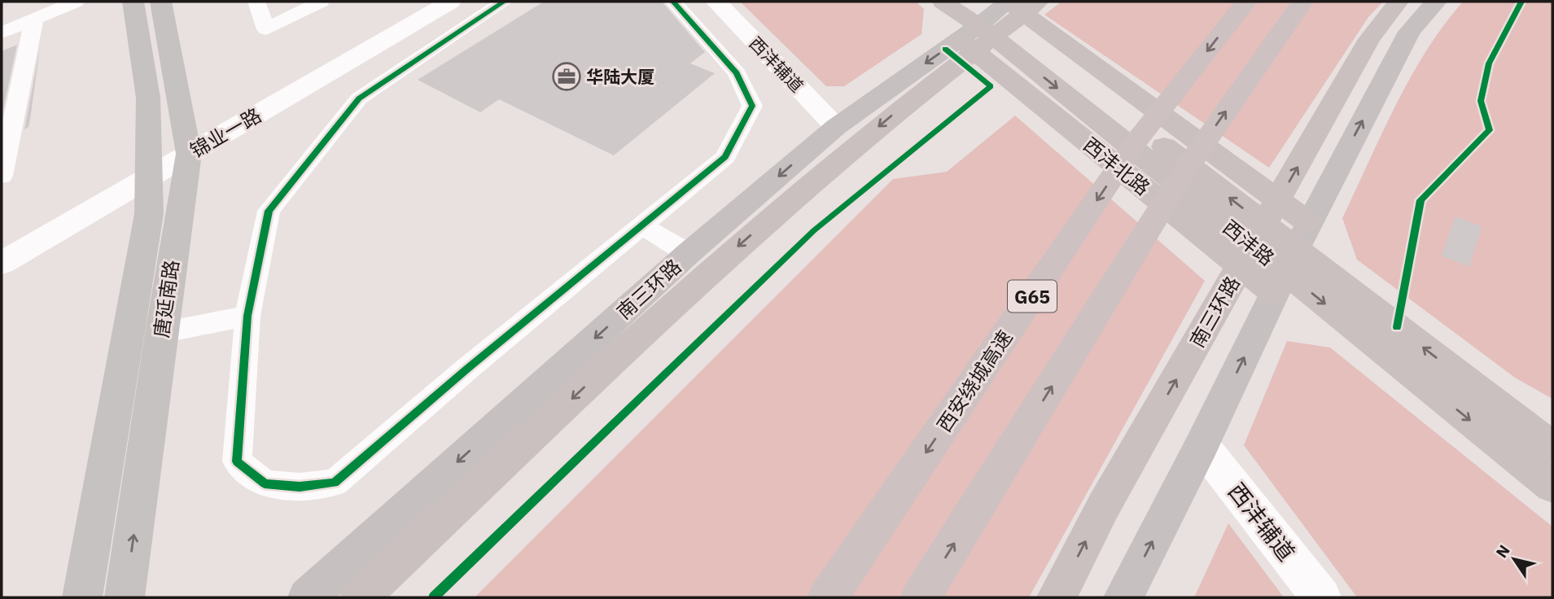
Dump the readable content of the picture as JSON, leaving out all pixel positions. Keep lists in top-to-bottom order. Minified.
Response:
{"streets":{"highway":["西沣路","南三环路","G65","西安绕城高速"],"main road":["唐延南路"],"street":["西沣辅道","锦业一路"]},"crossings":[["西沣辅道","南三环路"],["锦业一路","唐延南路"],["西沣路","南三环路"]],"places":{"office":["华陆大厦"]},"north":"top left"}
